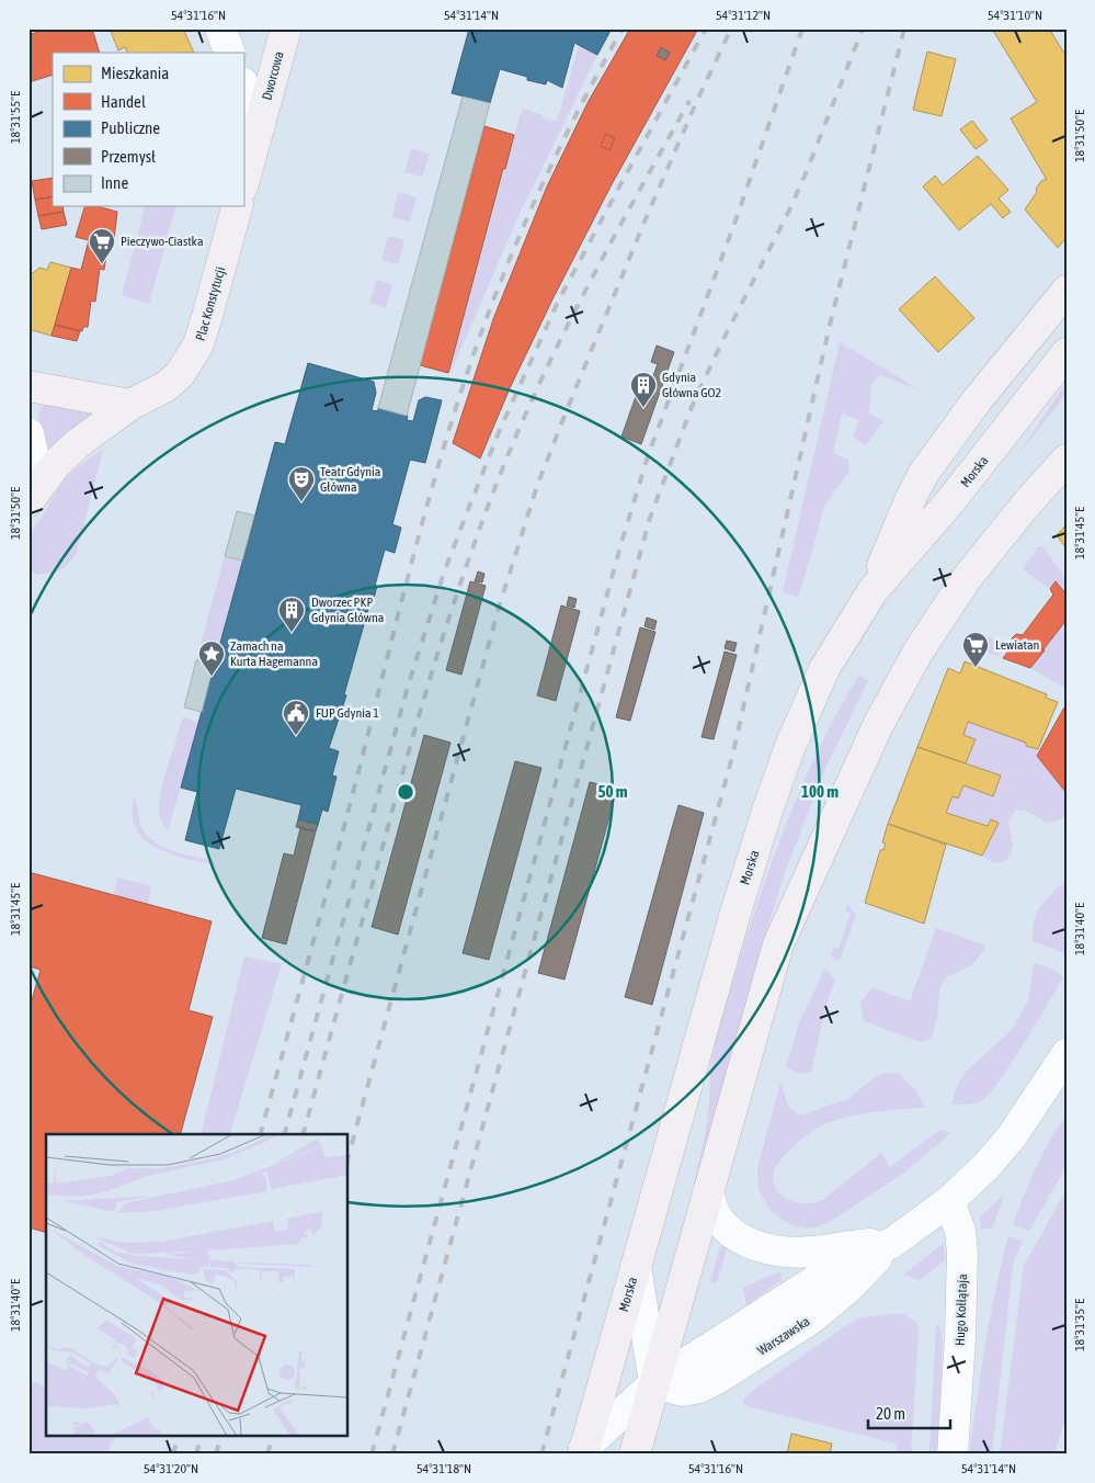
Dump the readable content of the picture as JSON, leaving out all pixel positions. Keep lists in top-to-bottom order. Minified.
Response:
{"streets":{"main road":["Dworcowa","Plac Konstytucji","Morska"],"street":["Hugo Kołłątaja"]},"places":{"supermarket":["Pieczywo-Ciastka","Lewiatan"],"building":["Gdynia Główna GO2","Dworzec PKP Gdynia Główna"],"theatre":["Teatr Gdynia Główna"],"place":["Zamach na Kurta Hagemanna"],"public building":["FUP Gdynia 1"]},"legend":["Mieszkania","Handel","Publiczne","Przemysł","Inne"],"scale_bar":"20 m","coordinates":["54°31'16\"N","54°31'14\"N","54°31'12\"N","54°31'10\"N","18°31'55\"E","18°31'50\"E","18°31'45\"E","18°31'40\"E","18°31'35\"E","54°31'20\"N","54°31'18\"N"],"rings":["50 m","100 m"]}
